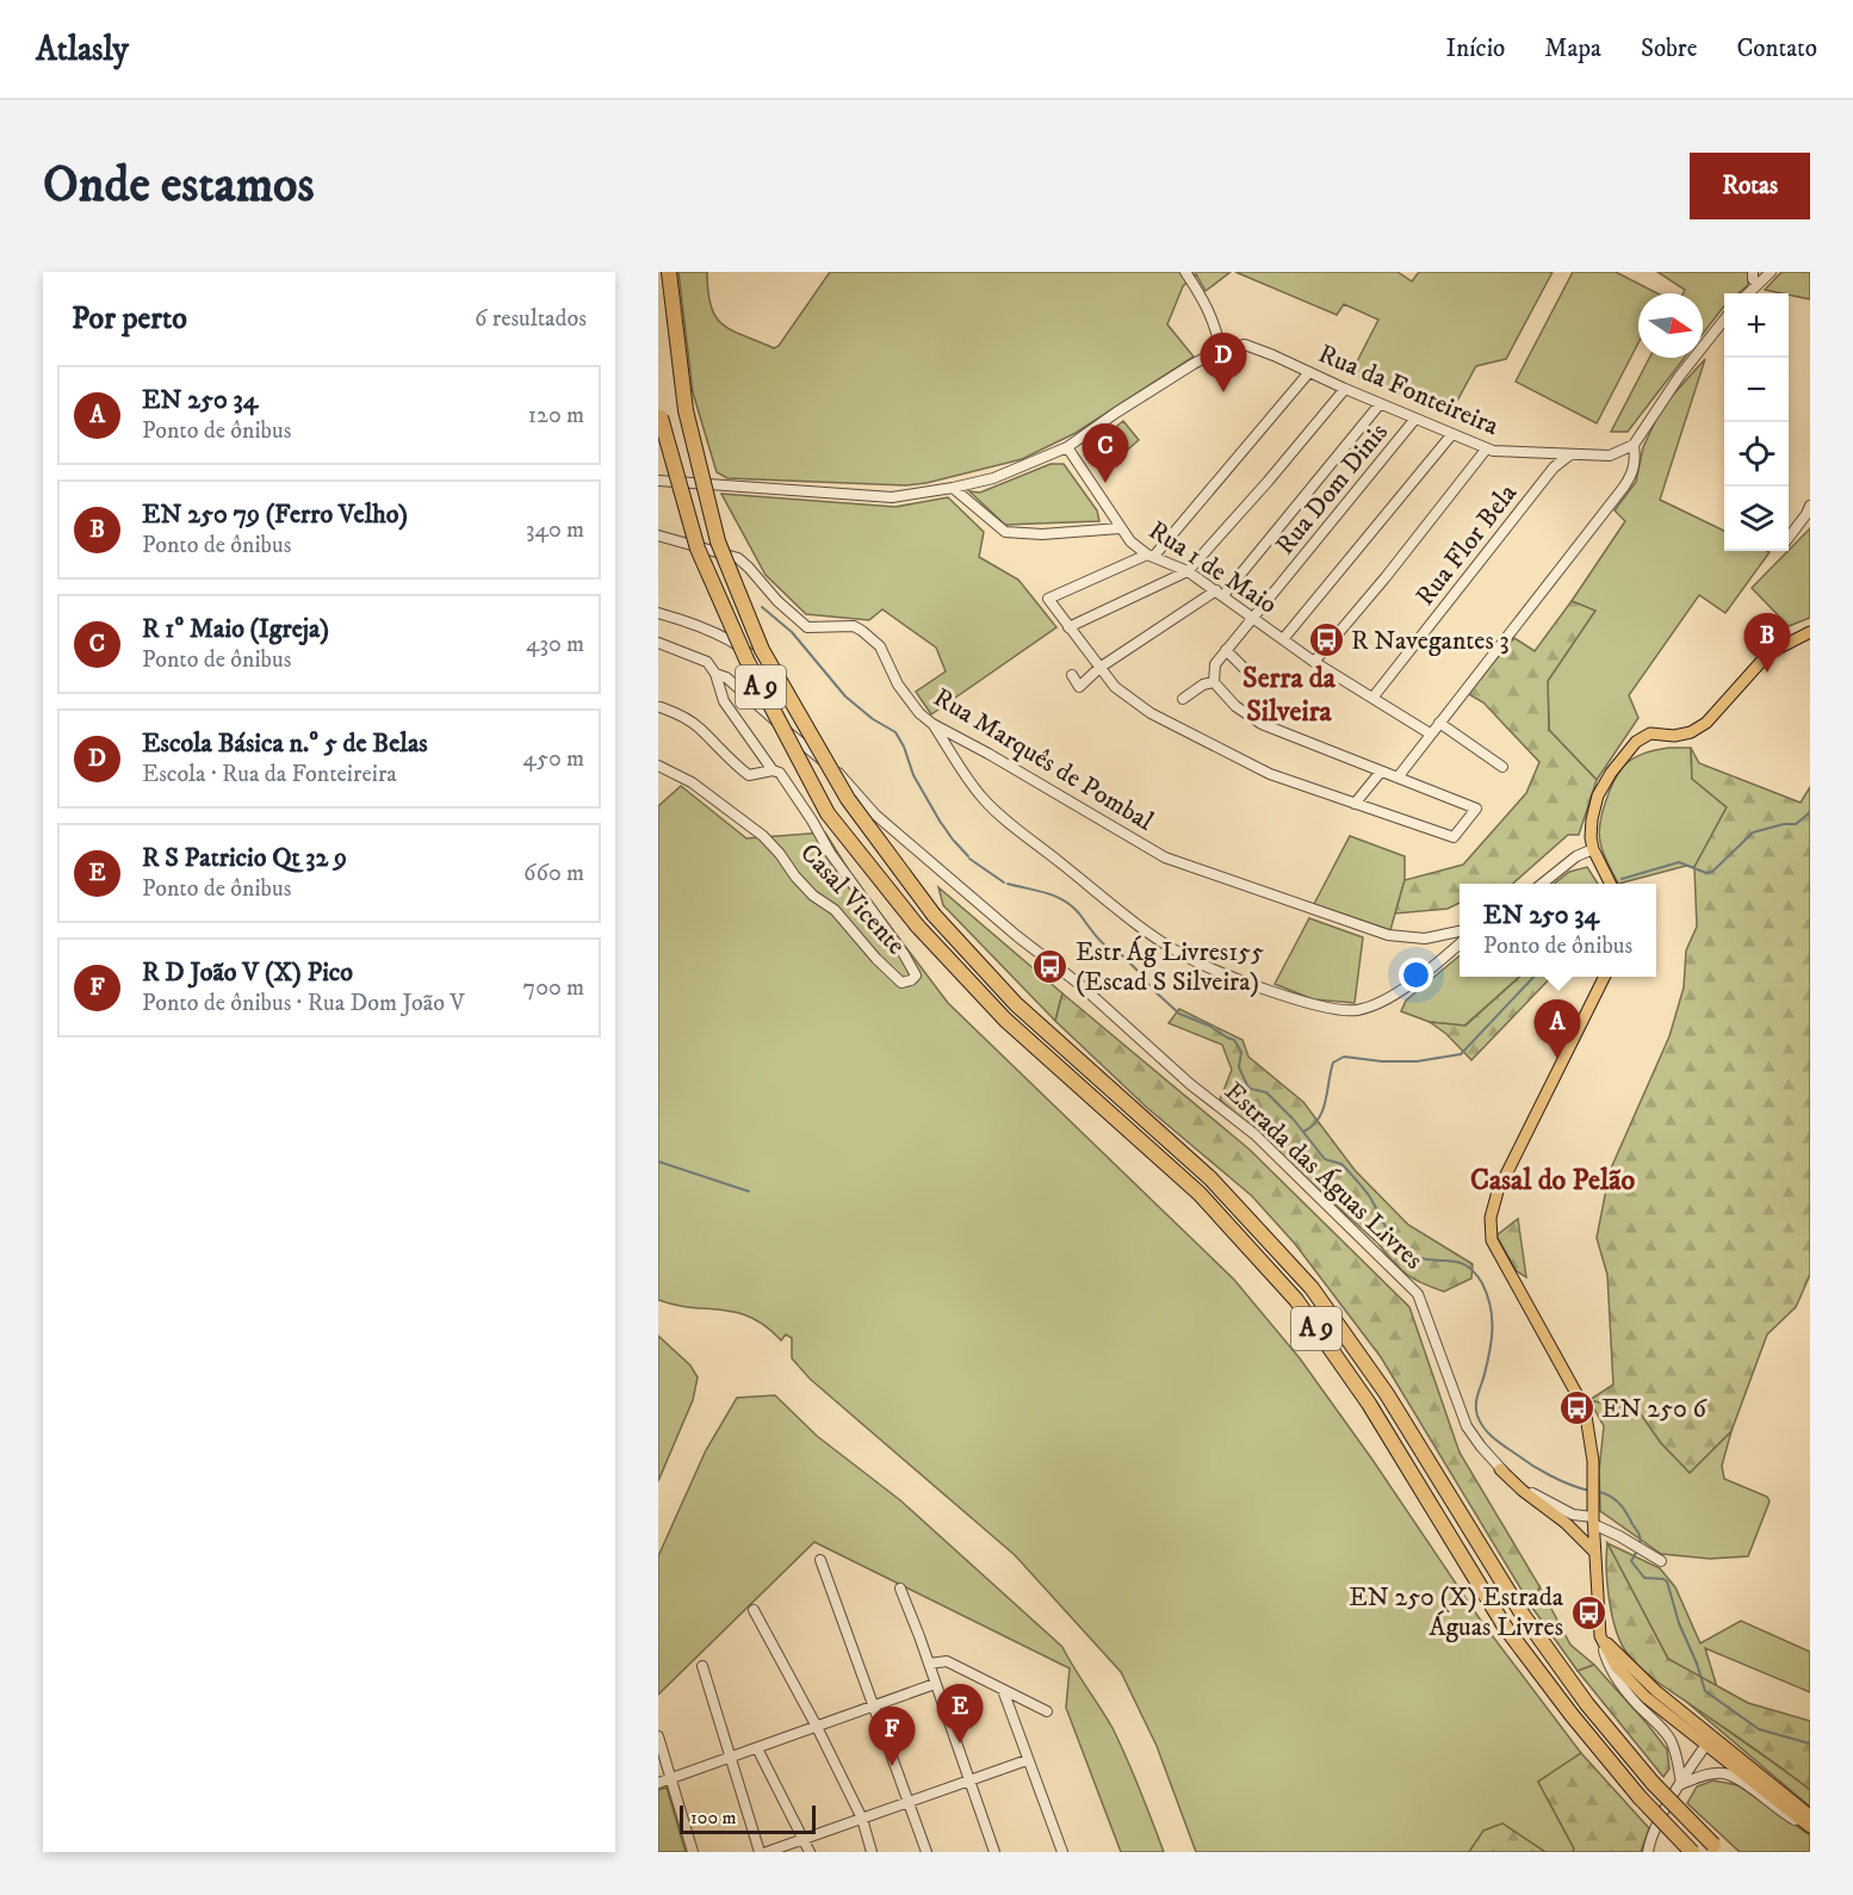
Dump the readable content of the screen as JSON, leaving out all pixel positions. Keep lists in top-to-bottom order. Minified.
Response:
{"streets":{"highway":["A 9"],"street":["Rua da Fonteireira","Rua Dom Dinis","Rua Flor Bela","Rua 1 de Maio","Rua Marquês de Pombal","Casal Vicente","Estrada das Águas Livres"]},"crossings":[["Rua da Fonteireira","Rua Dom Dinis"],["Rua da Fonteireira","Rua Flor Bela"],["Rua Dom Dinis","Rua 1 de Maio"],["Rua Flor Bela","Rua 1 de Maio"]],"districts":["Serra da Silveira","Casal do Pelão"],"places":{"bus stop":["R Navegantes 3","Estr Ág Livres155 (Escad S Silveira)","EN 250 6","EN 250 (X) Estrada Águas Livres"]},"scale_bar":"100 m","north":"right","page":{"header":"Atlasly","nav":["Início","Mapa","Sobre","Contato"],"buttons":"Rotas","title":"Onde estamos","heading":["Por perto","6 resultados"],"map_buttons":["+","−"],"pins":["D","C","B","A","E","F"],"list":[{"mark":"A","name":"EN 250 34","note":"Ponto de ônibus","value":"120 m"},{"mark":"B","name":"EN 250 79 (Ferro Velho)","note":"Ponto de ônibus","value":"340 m"},{"mark":"C","name":"R 1º Maio (Igreja)","note":"Ponto de ônibus","value":"430 m"},{"mark":"D","name":"Escola Básica n.º 5 de Belas","note":"Escola · Rua da Fonteireira","value":"450 m"},{"mark":"E","name":"R S Patricio Qt 32 9","note":"Ponto de ônibus","value":"660 m"},{"mark":"F","name":"R D João V (X) Pico","note":"Ponto de ônibus · Rua Dom João V","value":"700 m"}],"popup":["EN 250 34","Ponto de ônibus"],"scale":"100 m"}}
